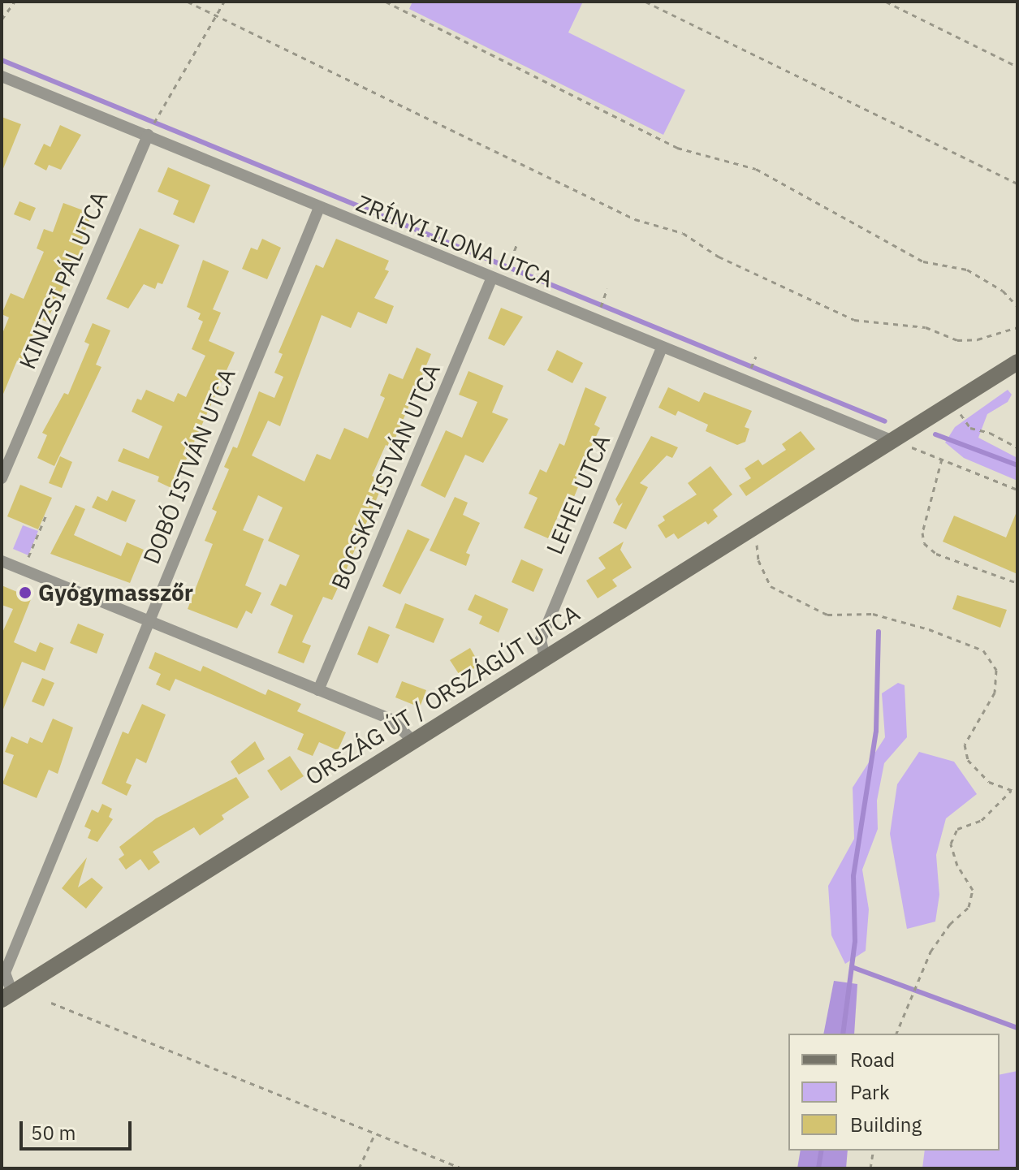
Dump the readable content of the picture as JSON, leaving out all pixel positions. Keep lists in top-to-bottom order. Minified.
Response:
{"streets":{"main road":["ORSZÁG ÚT / ORSZÁGÚT UTCA"],"street":["ZRÍNYI ILONA UTCA","KINIZSI PÁL UTCA","DOBÓ ISTVÁN UTCA","BOCSKAI ISTVÁN UTCA","LEHEL UTCA"]},"crossings":[["ZRÍNYI ILONA UTCA","KINIZSI PÁL UTCA"],["ZRÍNYI ILONA UTCA","DOBÓ ISTVÁN UTCA"],["ZRÍNYI ILONA UTCA","BOCSKAI ISTVÁN UTCA"],["ZRÍNYI ILONA UTCA","LEHEL UTCA"],["ZRÍNYI ILONA UTCA","ORSZÁG ÚT / ORSZÁGÚT UTCA"],["DOBÓ ISTVÁN UTCA","ORSZÁG ÚT / ORSZÁGÚT UTCA"],["LEHEL UTCA","ORSZÁG ÚT / ORSZÁGÚT UTCA"]],"places":["Gyógymasszőr"],"legend":["Road","Park","Building"],"scale_bar":"50 m"}
